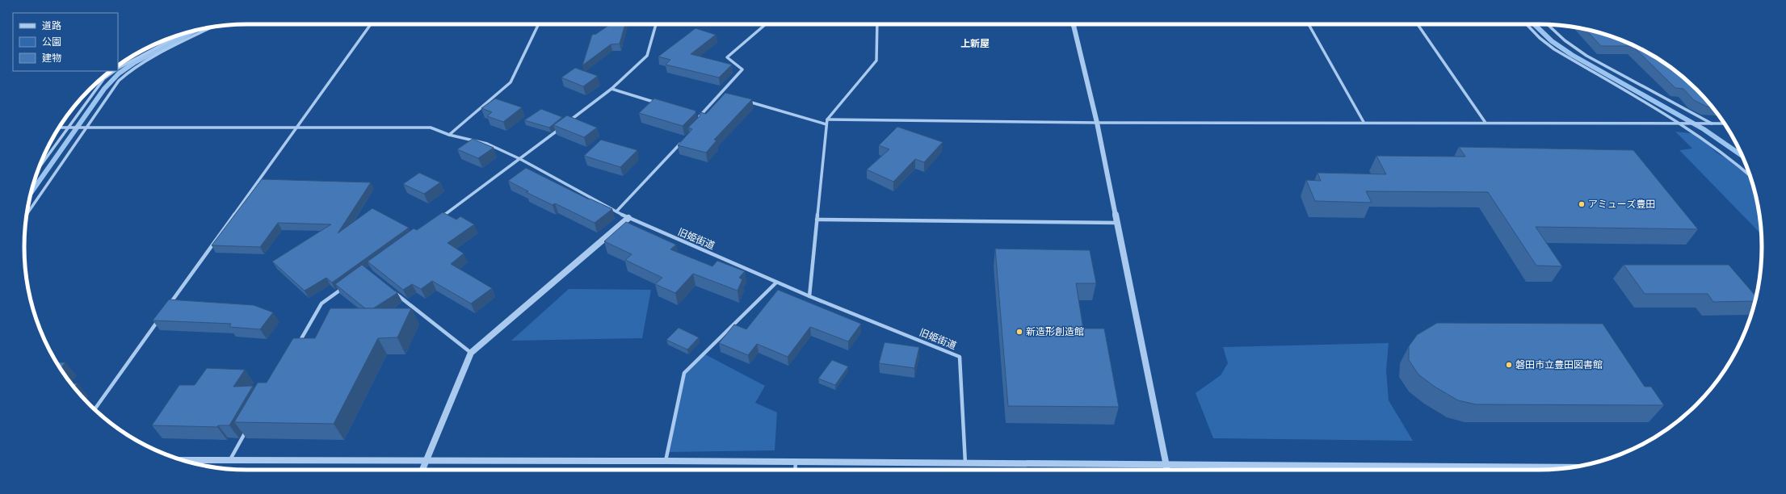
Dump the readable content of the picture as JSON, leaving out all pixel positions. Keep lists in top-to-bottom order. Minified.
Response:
{"streets":{"street":["旧姫街道"]},"districts":["上新屋"],"places":["アミューズ豊田","新造形創造館","磐田市立豊田図書館"],"legend":["道路","公園","建物"]}
